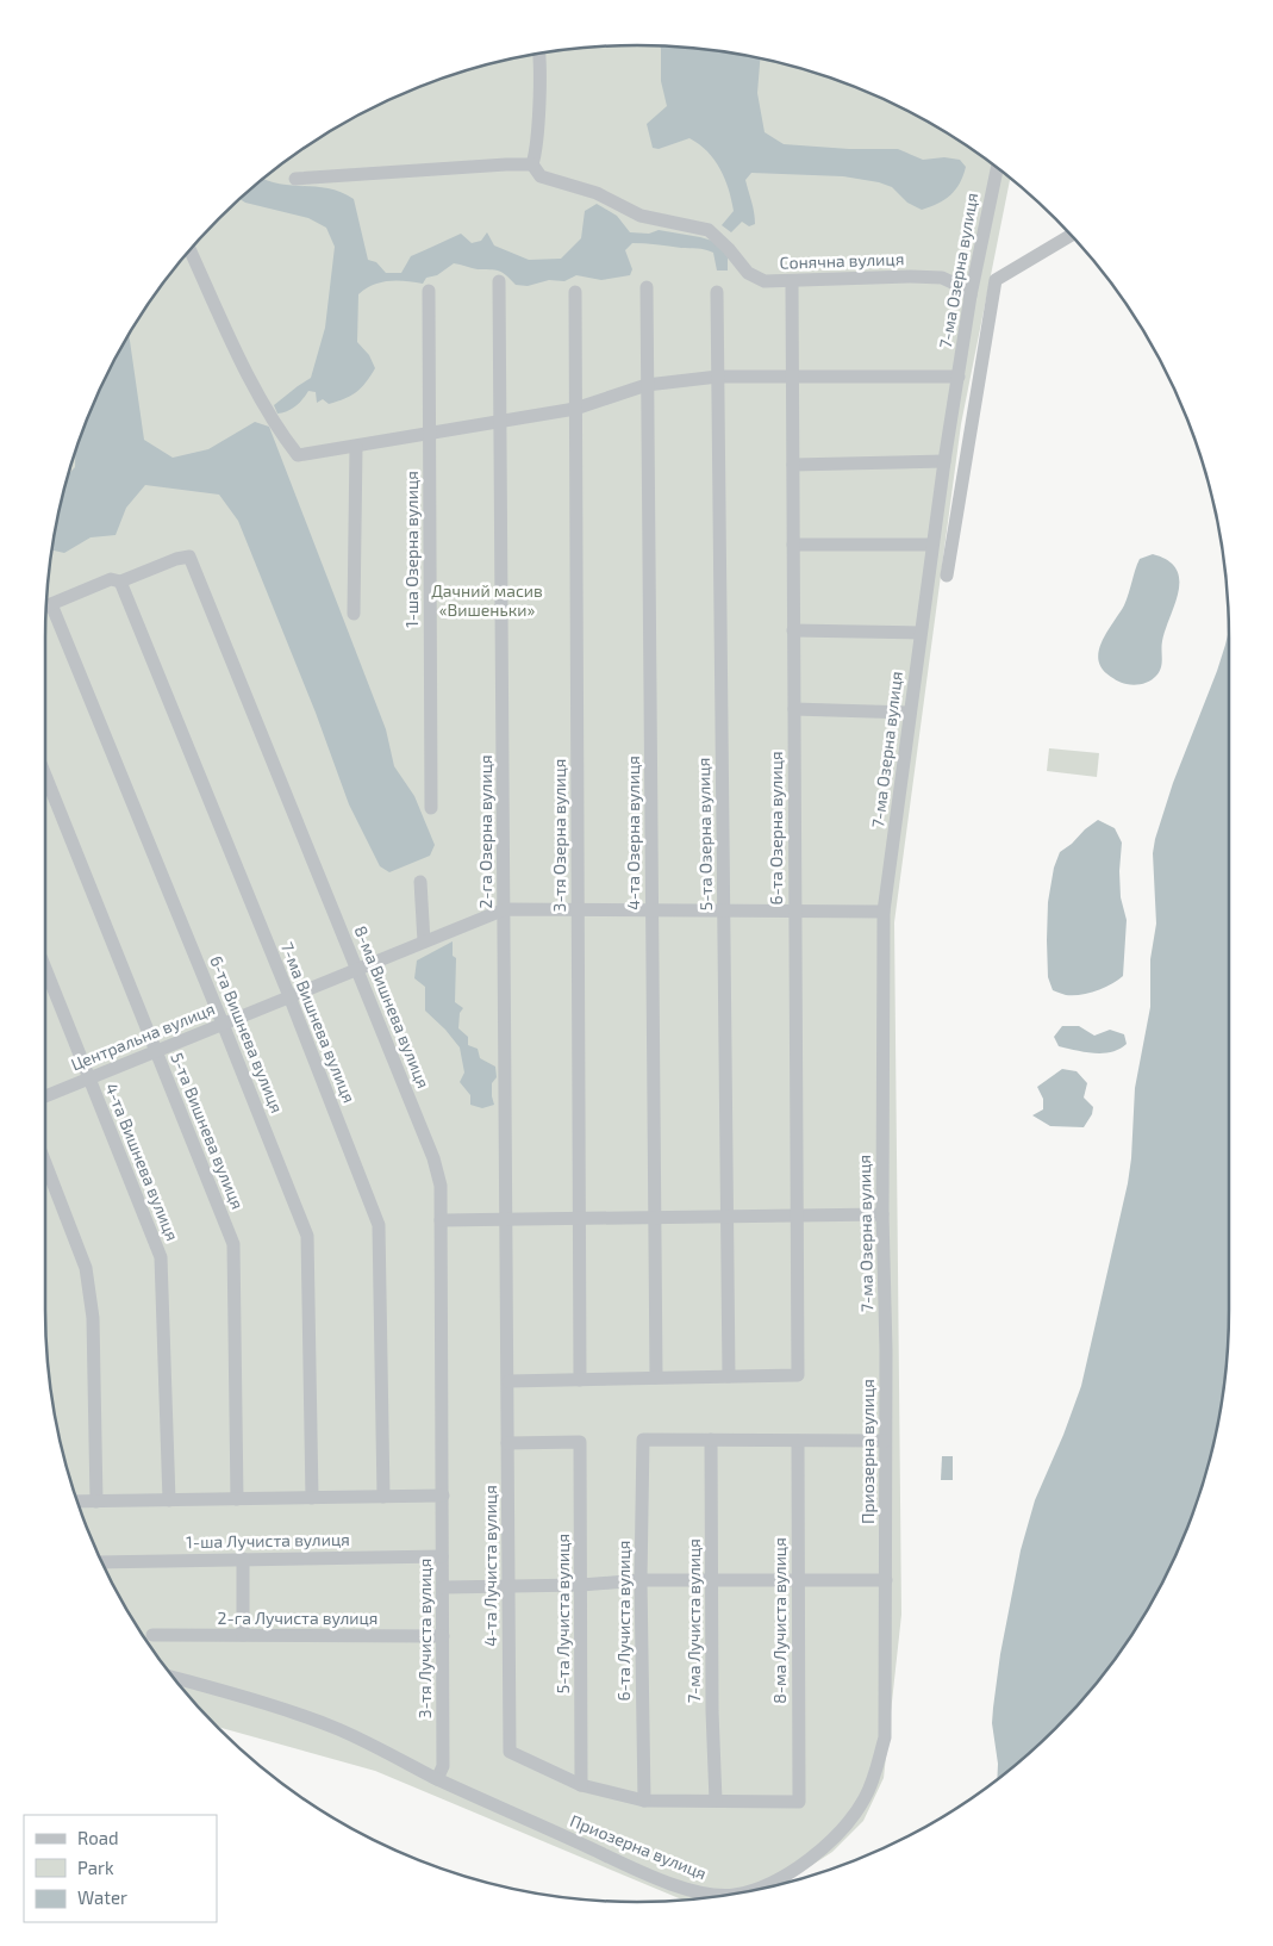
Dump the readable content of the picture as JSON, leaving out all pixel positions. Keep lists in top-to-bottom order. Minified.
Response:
{"streets":{"street":["Сонячна вулиця","7-ма Озерна вулиця","1-ша Озерна вулиця","6-та Озерна вулиця","2-га Озерна вулиця","4-та Озерна вулиця","5-та Озерна вулиця","3-тя Озерна вулиця","8-ма Вишнева вулиця","7-ма Вишнева вулиця","6-та Вишнева вулиця","Центральна вулиця","5-та Вишнева вулиця","4-та Вишнева вулиця","Приозерна вулиця","1-ша Лучиста вулиця","4-та Лучиста вулиця","5-та Лучиста вулиця","2-га Лучиста вулиця","6-та Лучиста вулиця","7-ма Лучиста вулиця","8-ма Лучиста вулиця","3-тя Лучиста вулиця"]},"crossings":[["Сонячна вулиця","7-ма Озерна вулиця"],["Сонячна вулиця","6-та Озерна вулиця"],["7-ма Озерна вулиця","Центральна вулиця"],["7-ма Озерна вулиця","Приозерна вулиця"],["6-та Озерна вулиця","5-та Озерна вулиця"],["6-та Озерна вулиця","Центральна вулиця"],["2-га Озерна вулиця","Центральна вулиця"],["2-га Озерна вулиця","4-та Лучиста вулиця"],["4-та Озерна вулиця","Центральна вулиця"],["5-та Озерна вулиця","Центральна вулиця"],["3-тя Озерна вулиця","Центральна вулиця"],["8-ма Вишнева вулиця","7-ма Вишнева вулиця"],["8-ма Вишнева вулиця","Центральна вулиця"],["8-ма Вишнева вулиця","3-тя Лучиста вулиця"],["7-ма Вишнева вулиця","Центральна вулиця"],["6-та Вишнева вулиця","Центральна вулиця"],["Центральна вулиця","5-та Вишнева вулиця"],["Центральна вулиця","4-та Вишнева вулиця"],["Приозерна вулиця","3-тя Лучиста вулиця"],["1-ша Лучиста вулиця","3-тя Лучиста вулиця"],["4-та Лучиста вулиця","5-та Лучиста вулиця"],["2-га Лучиста вулиця","3-тя Лучиста вулиця"],["6-та Лучиста вулиця","7-ма Лучиста вулиця"],["7-ма Лучиста вулиця","8-ма Лучиста вулиця"]],"parks":["Дачний масив «Вишеньки»"],"legend":["Road","Park","Water"]}
